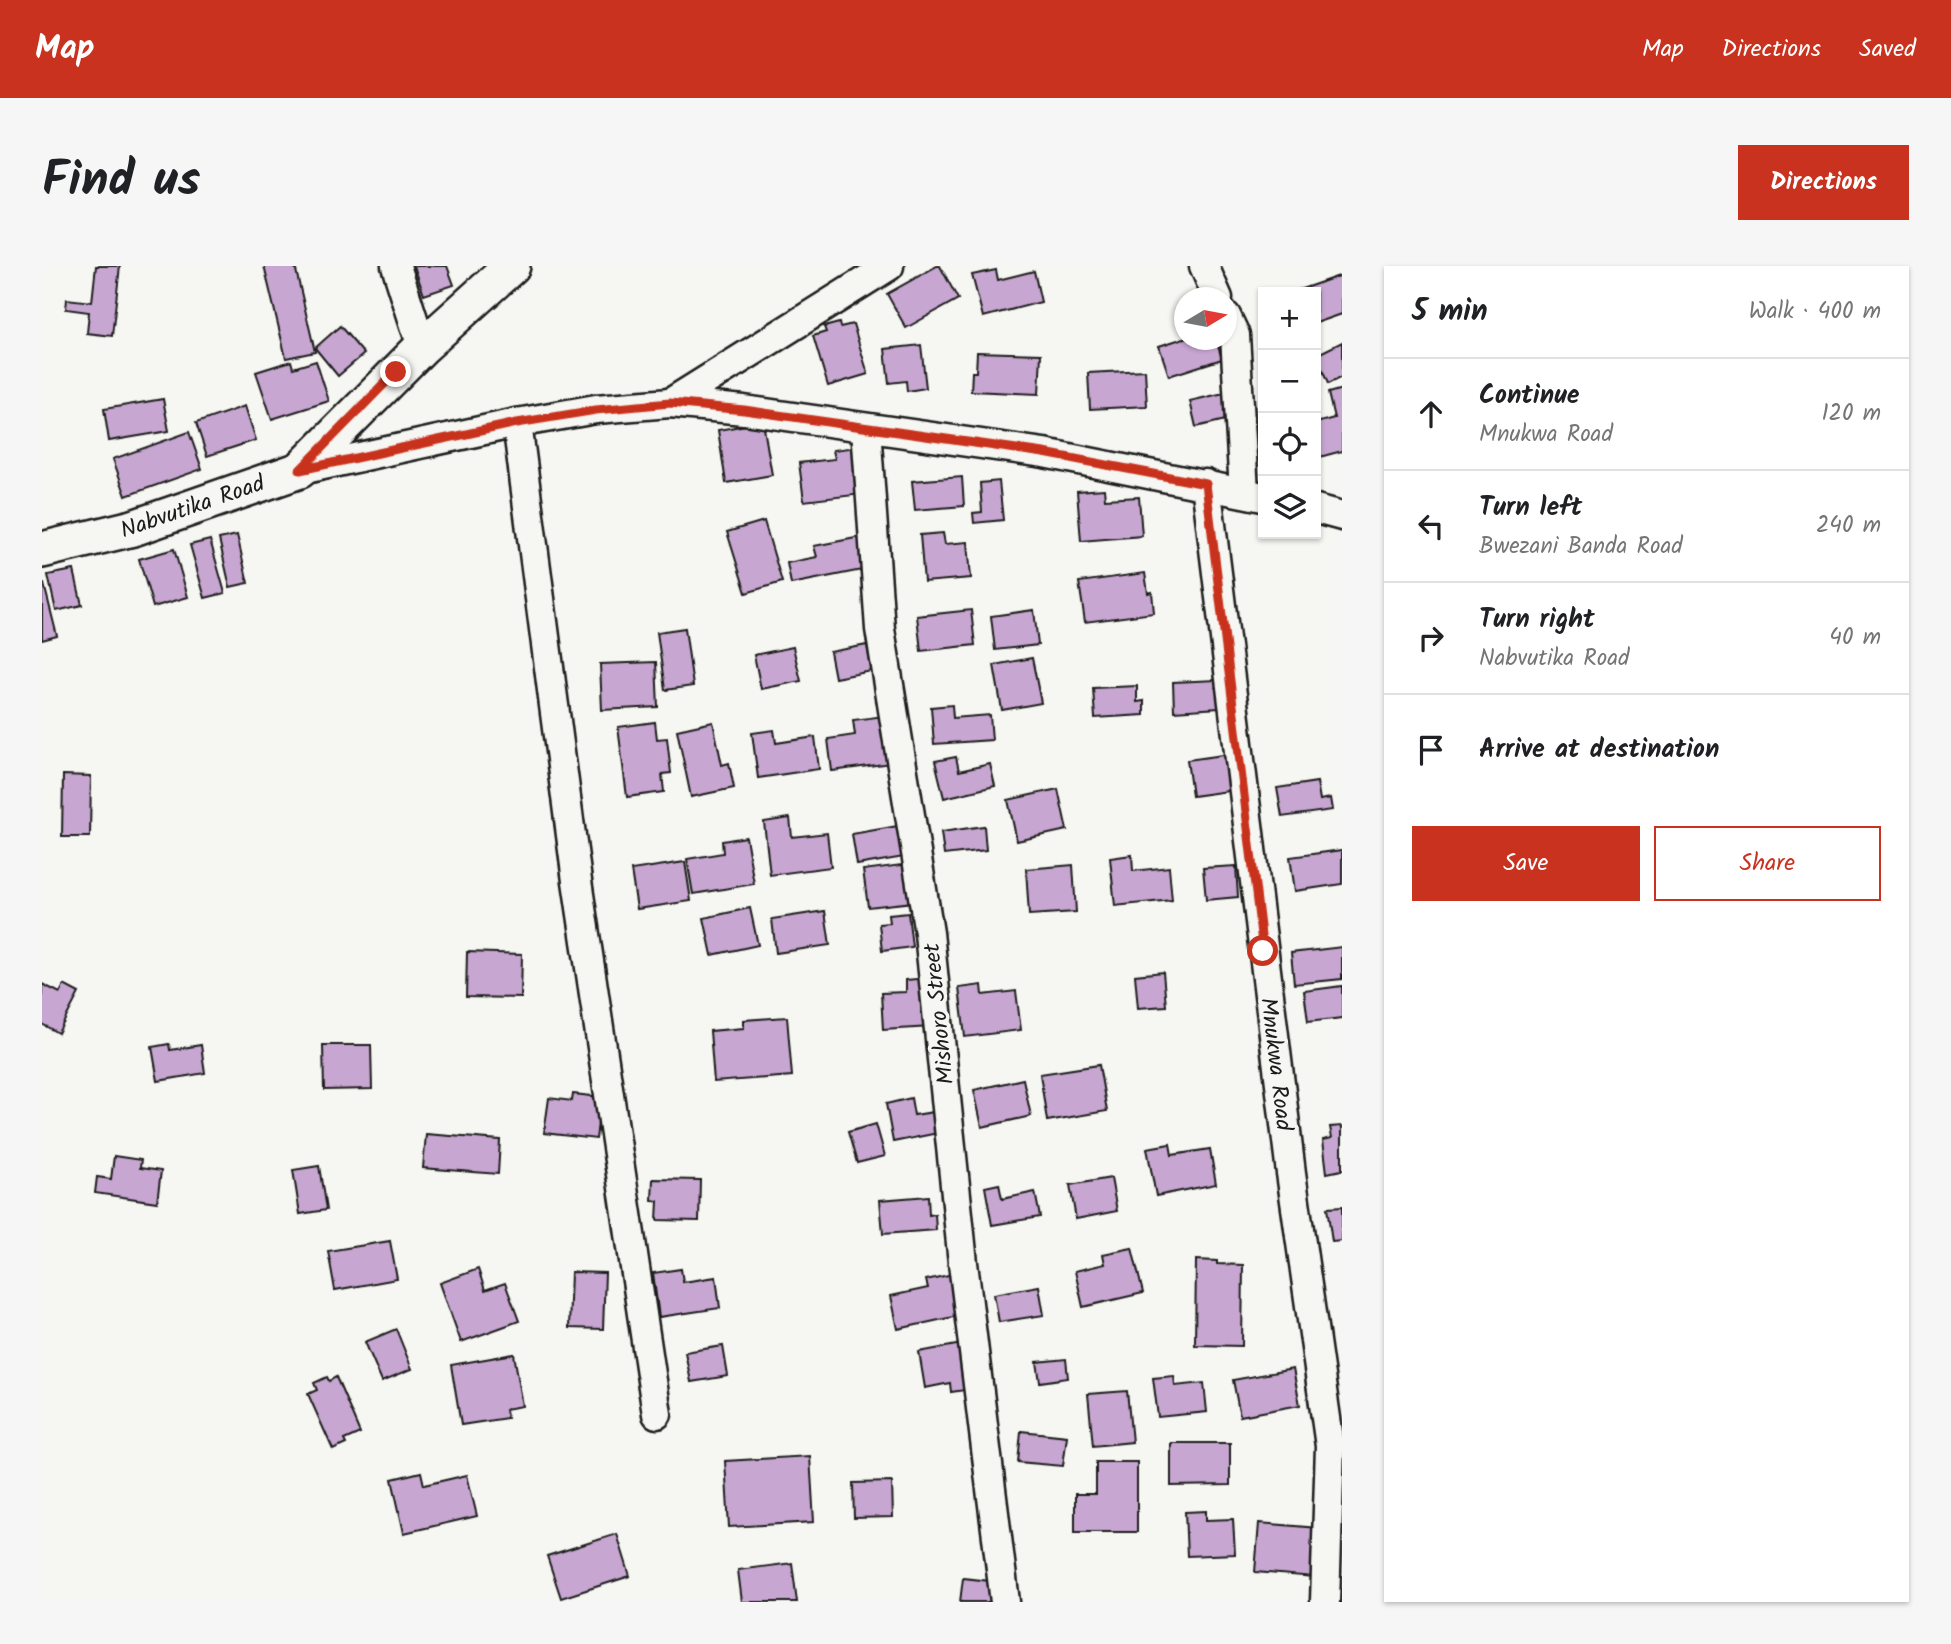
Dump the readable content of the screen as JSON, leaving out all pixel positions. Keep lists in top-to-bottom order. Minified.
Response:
{"streets":{"street":["Nabvutika Road","Mishoro Street","Mnukwa Road"]},"north":"right","page":{"header":"Map","nav":["Map","Directions","Saved"],"title":"Find us","buttons":["Directions",["Save","Share"]],"heading":["5 min","Walk · 400 m"],"map_buttons":["+","−"],"list":[["Continue","Mnukwa Road","120 m"],["Turn left","Bwezani Banda Road","240 m"],["Turn right","Nabvutika Road","40 m"],"Arrive at destination"]}}
